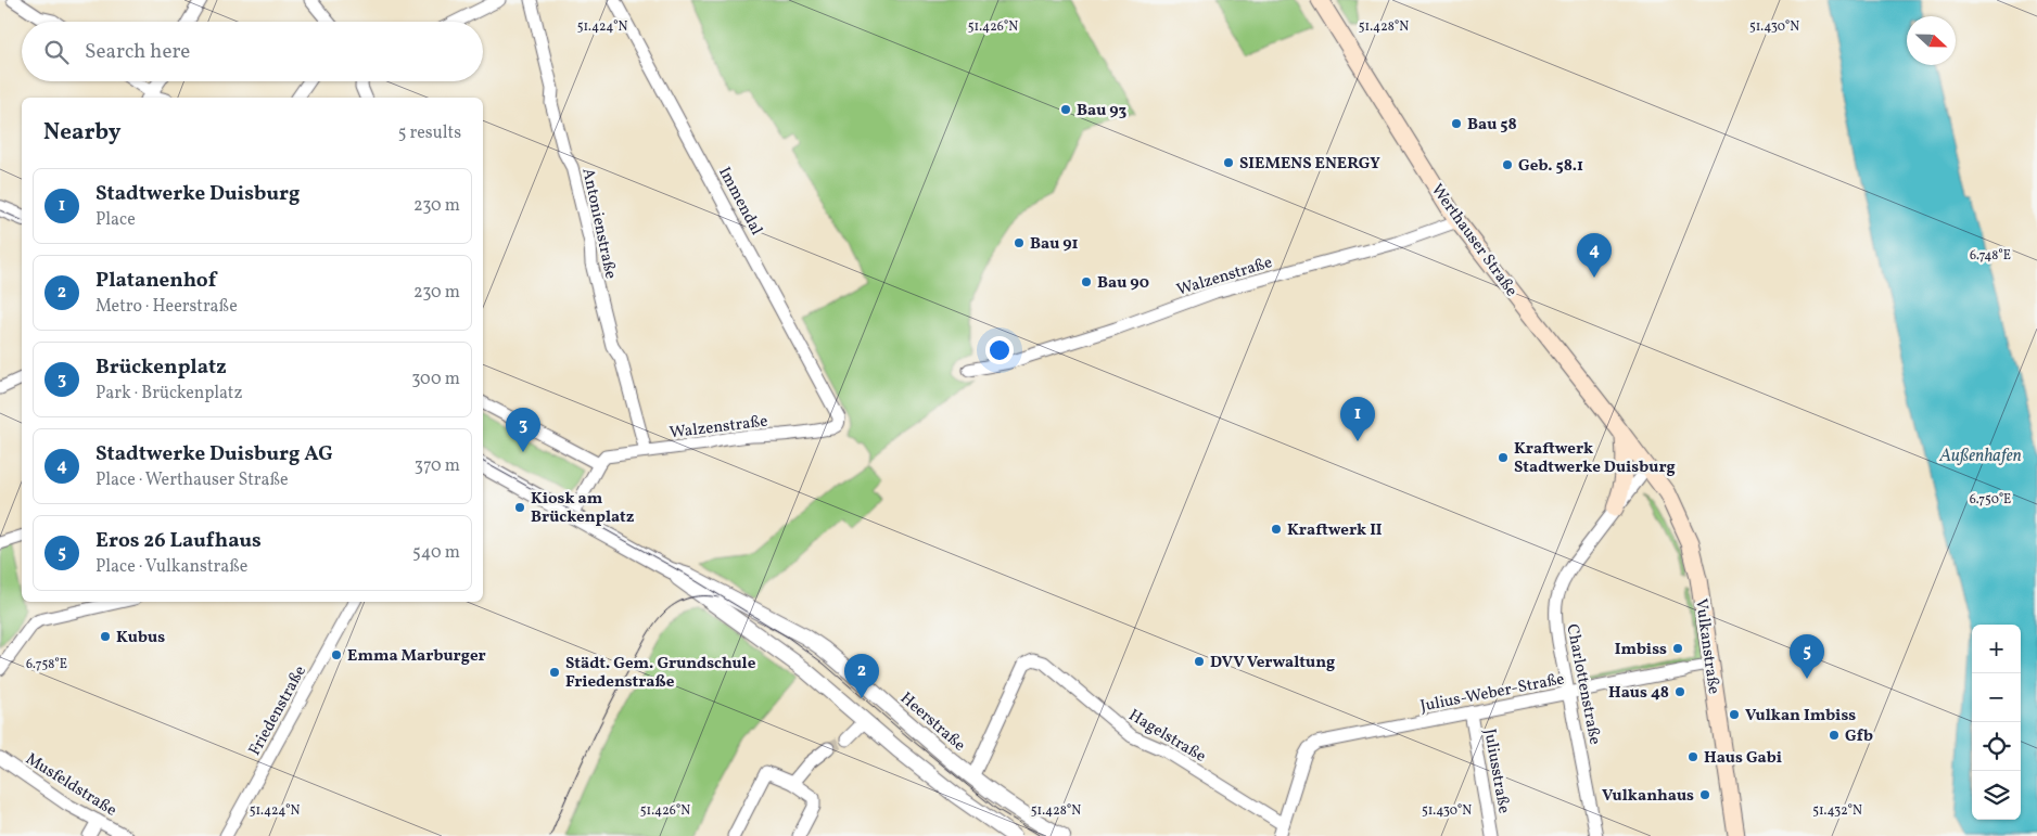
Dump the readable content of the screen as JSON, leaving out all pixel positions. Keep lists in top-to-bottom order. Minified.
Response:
{"streets":{"main road":["Werthauser Straße","Vulkanstraße"],"street":["Immendal","Antonienstraße","Walzenstraße","Charlottenstraße","Julius-Weber-Straße","Friedenstraße","Heerstraße","Hagelstraße","Juliusstraße","Musfeldstraße"]},"crossings":[["Immendal","Walzenstraße"],["Antonienstraße","Walzenstraße"],["Werthauser Straße","Walzenstraße"],["Werthauser Straße","Vulkanstraße"],["Werthauser Straße","Charlottenstraße"],["Vulkanstraße","Charlottenstraße"],["Charlottenstraße","Julius-Weber-Straße"],["Julius-Weber-Straße","Hagelstraße"],["Julius-Weber-Straße","Juliusstraße"],["Heerstraße","Hagelstraße"]],"water":["Außenhafen"],"places":["Bau 93","Bau 58","SIEMENS ENERGY","Geb. 58.1","Bau 91","Bau 90","Kraftwerk Stadtwerke Duisburg","Kiosk am Brückenplatz","Kraftwerk II","Kubus","Imbiss","Emma Marburger","DVV Verwaltung","Städt. Gem. Grundschule Friedenstraße","Haus 48","Vulkan Imbiss","Gfb","Haus Gabi","Vulkanhaus"],"north":"right","page":{"search":"Search here","heading":["Nearby","5 results"],"list":[{"mark":"1","name":"Stadtwerke Duisburg","note":"Place","value":"230 m"},{"mark":"2","name":"Platanenhof","note":"Metro · Heerstraße","value":"230 m"},{"mark":"3","name":"Brückenplatz","note":"Park · Brückenplatz","value":"300 m"},{"mark":"4","name":"Stadtwerke Duisburg AG","note":"Place · Werthauser Straße","value":"370 m"},{"mark":"5","name":"Eros 26 Laufhaus","note":"Place · Vulkanstraße","value":"540 m"}],"pins":["4","1","3","5","2"],"map_buttons":["+","−"]},"coordinates":["51.430°N","51.424°N","51.426°N","51.428°N","6.748°E","6.750°E","6.758°E","51.432°N"]}
